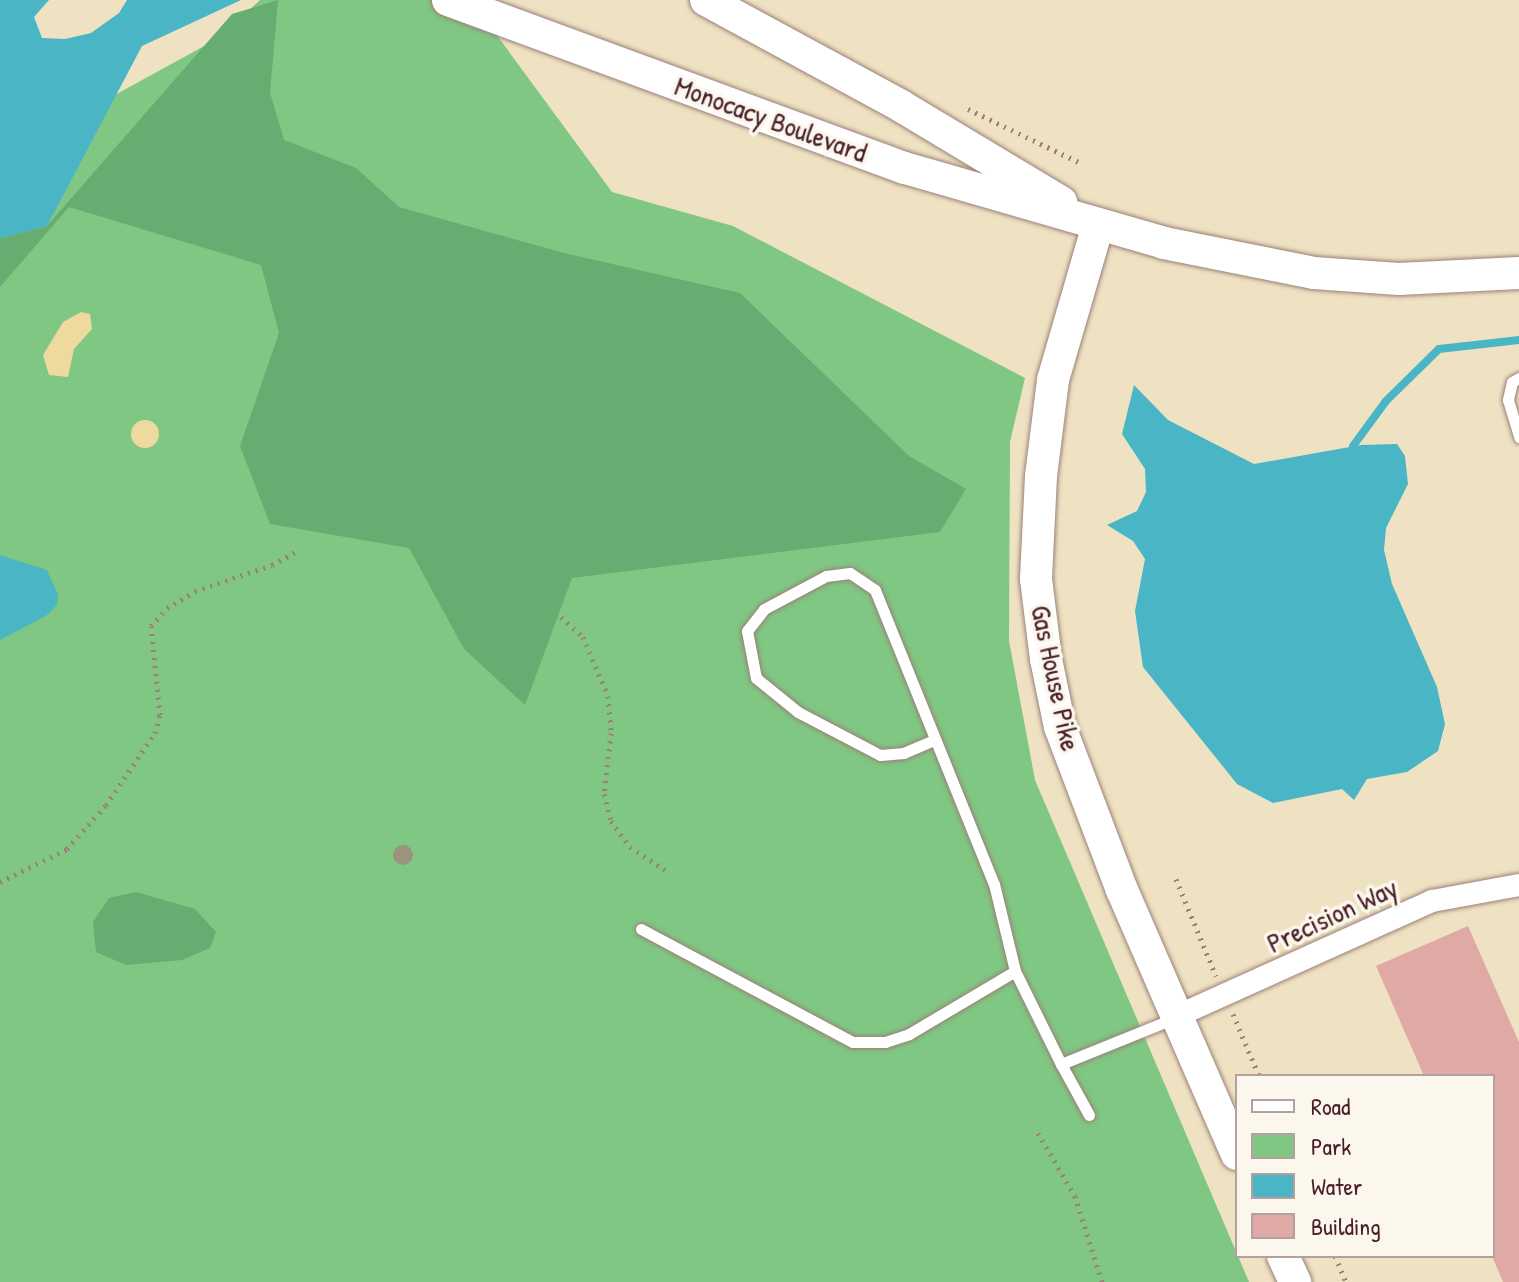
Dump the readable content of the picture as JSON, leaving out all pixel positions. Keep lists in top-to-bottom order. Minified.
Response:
{"streets":{"main road":["Monocacy Boulevard","Gas House Pike"],"street":["Precision Way"]},"crossings":[["Monocacy Boulevard","Gas House Pike"],["Gas House Pike","Precision Way"]],"legend":["Road","Park","Water","Building"]}
